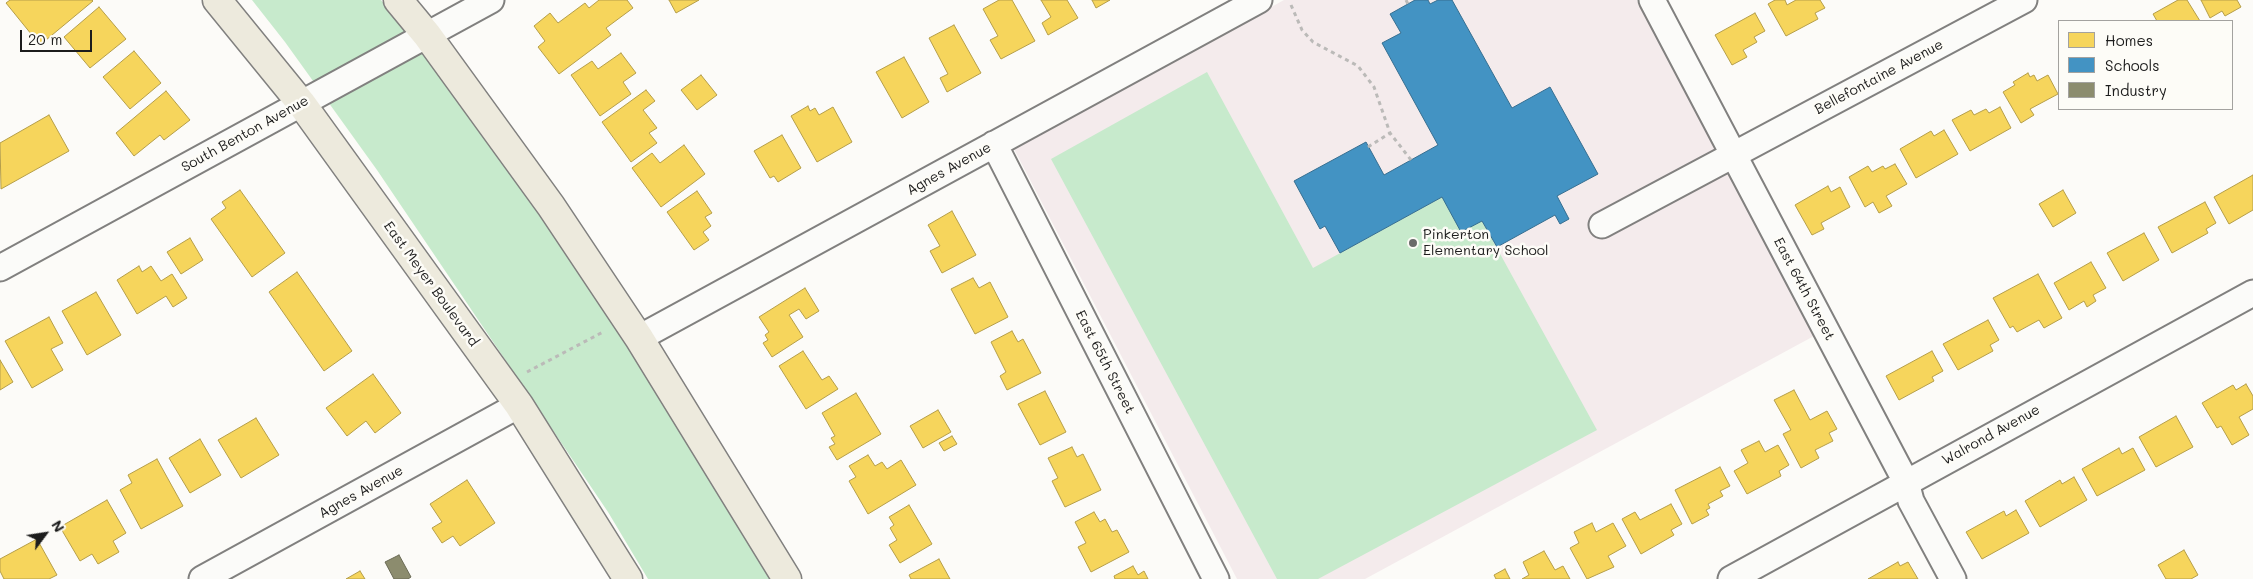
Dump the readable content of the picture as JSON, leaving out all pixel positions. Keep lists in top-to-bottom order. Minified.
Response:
{"streets":{"main road":["East Meyer Boulevard"],"street":["Bellefontaine Avenue","South Benton Avenue","Agnes Avenue","East 64th Street","East 65th Street","Walrond Avenue"]},"crossings":[["Bellefontaine Avenue","East 64th Street"],["South Benton Avenue","East Meyer Boulevard"],["Agnes Avenue","East Meyer Boulevard"],["Agnes Avenue","East 65th Street"],["East 64th Street","Walrond Avenue"]],"places":["Pinkerton Elementary School"],"legend":["Homes","Schools","Industry"],"scale_bar":"20 m","north":"top right"}
